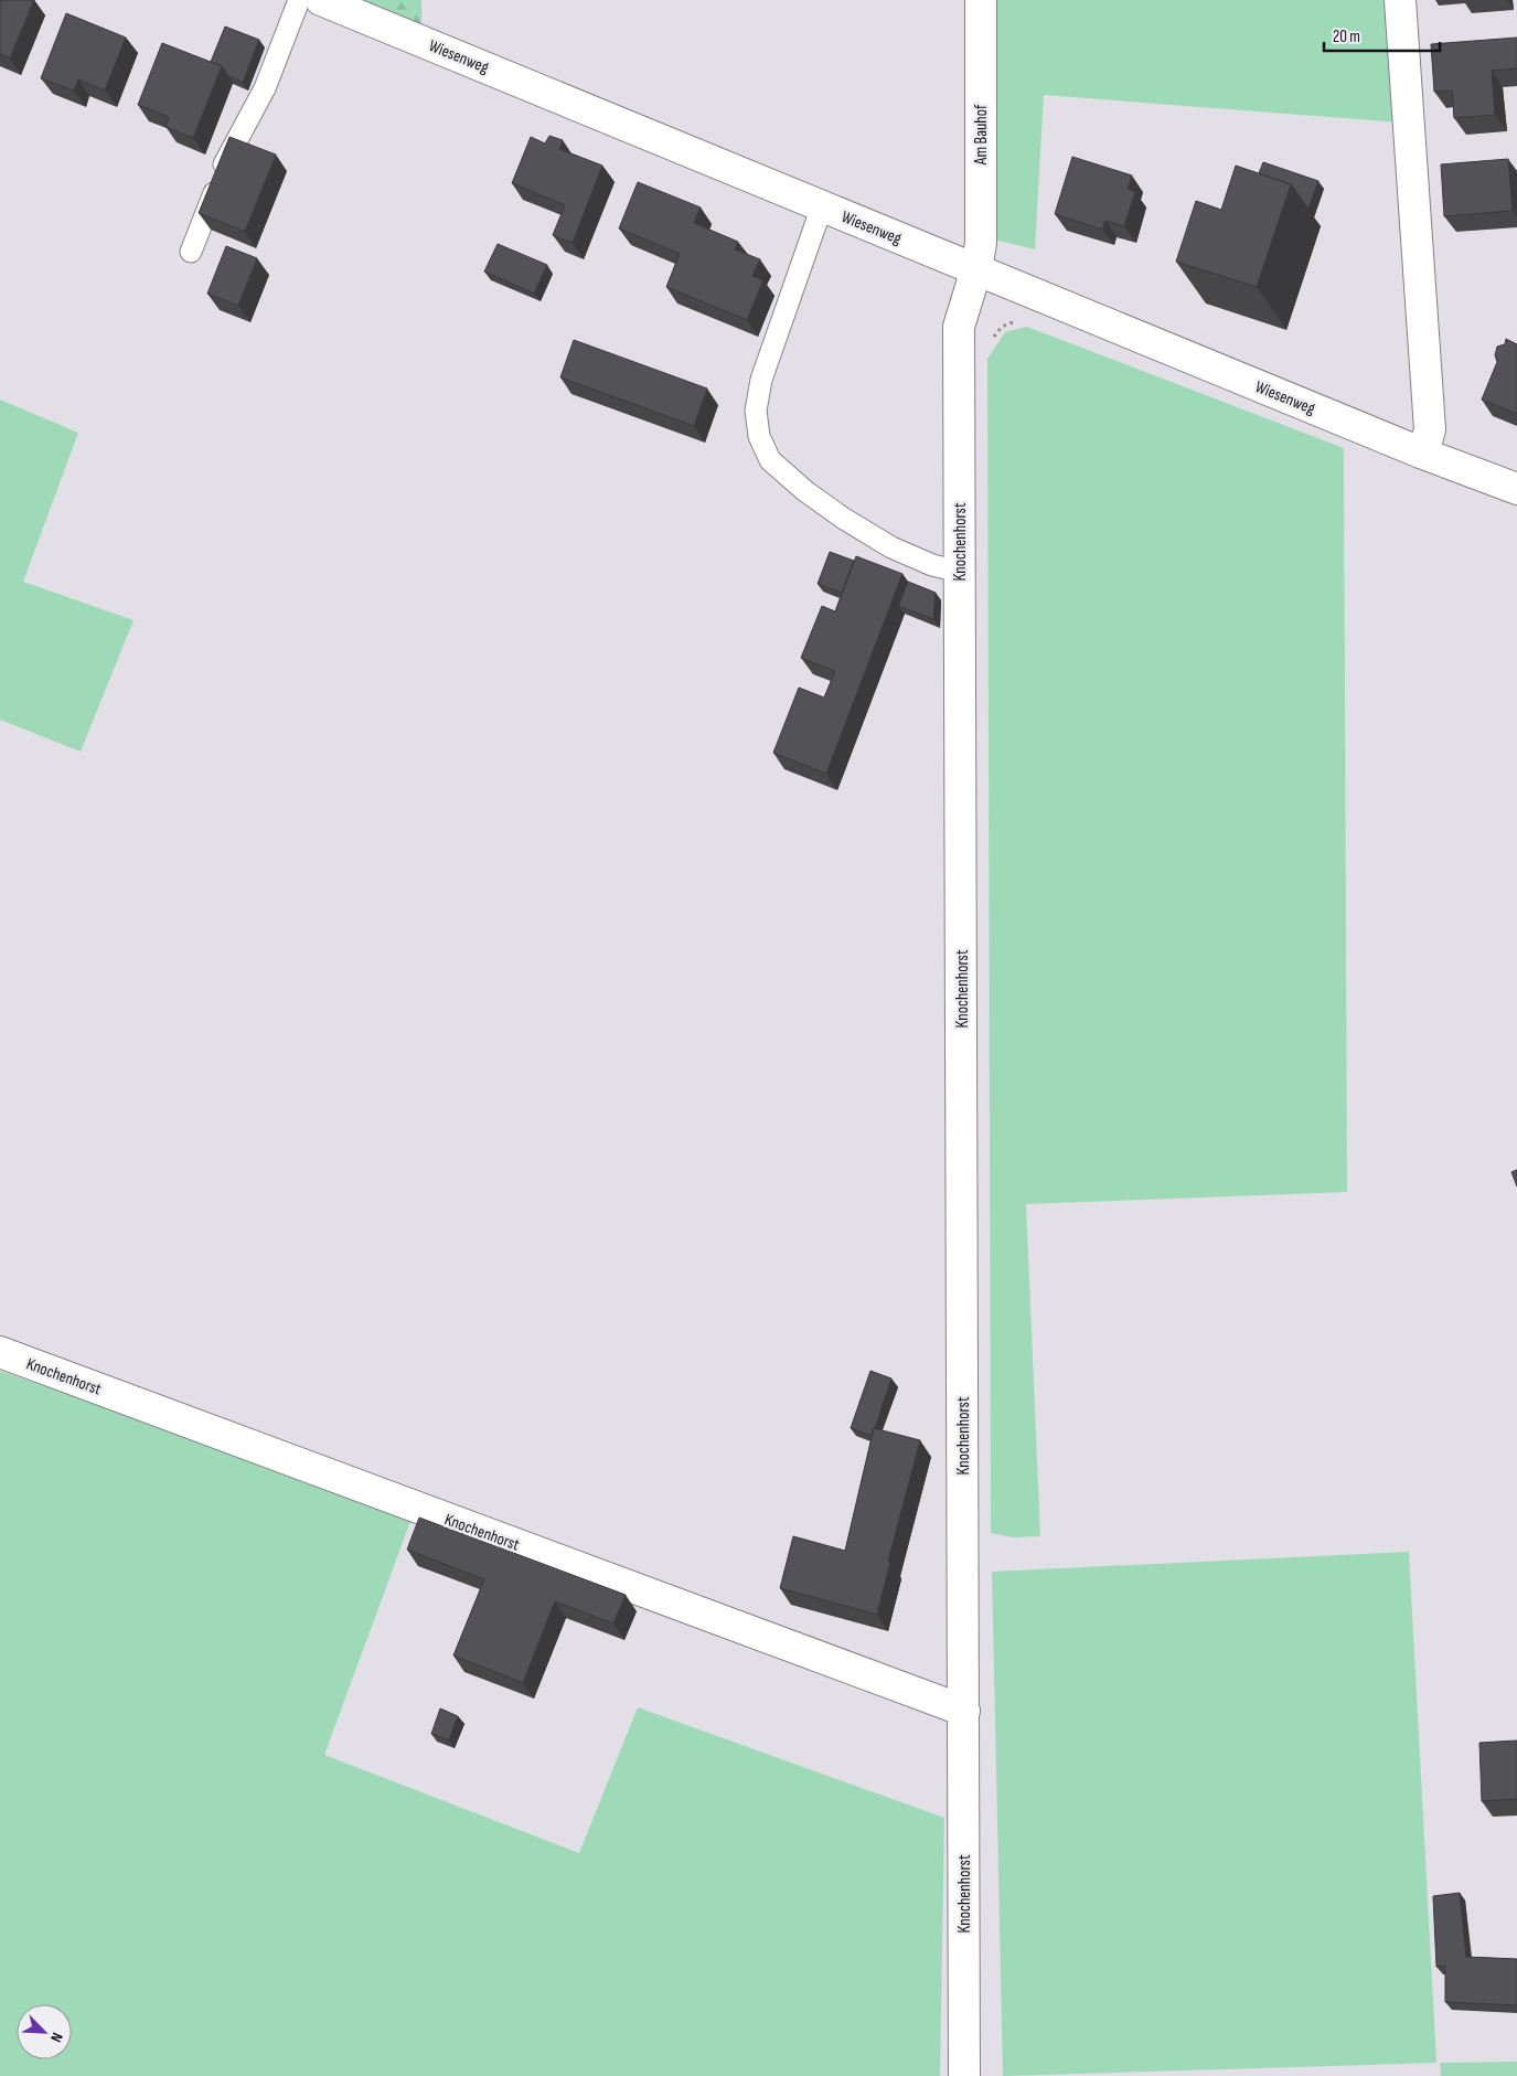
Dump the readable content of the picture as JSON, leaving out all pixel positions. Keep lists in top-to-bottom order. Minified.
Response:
{"streets":{"street":["Wiesenweg","Am Bauhof","Knochenhorst"]},"crossings":[["Wiesenweg","Am Bauhof"],["Wiesenweg","Knochenhorst"],["Am Bauhof","Knochenhorst"]],"scale_bar":"20 m","north":"bottom right"}
